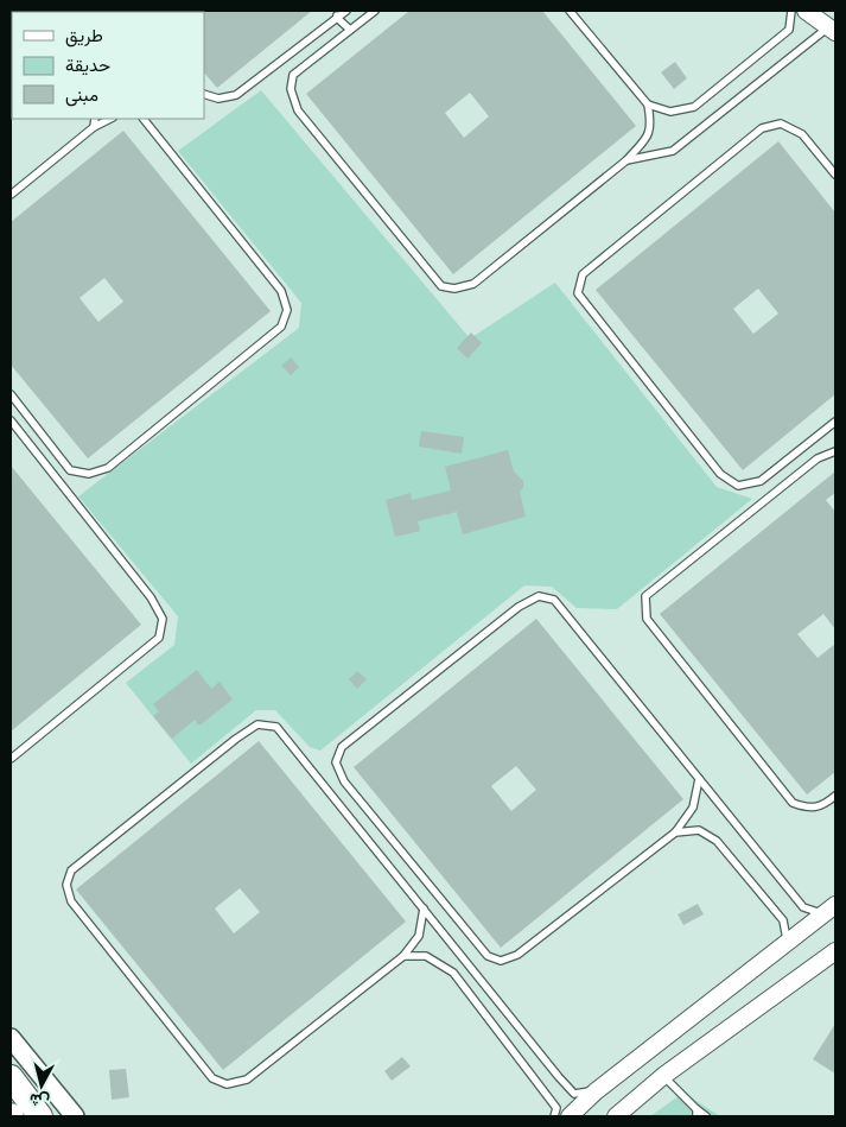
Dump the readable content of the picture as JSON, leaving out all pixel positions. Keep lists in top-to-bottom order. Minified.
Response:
{"legend":["طريق","حديقة","مبنى"],"north":"bottom"}
